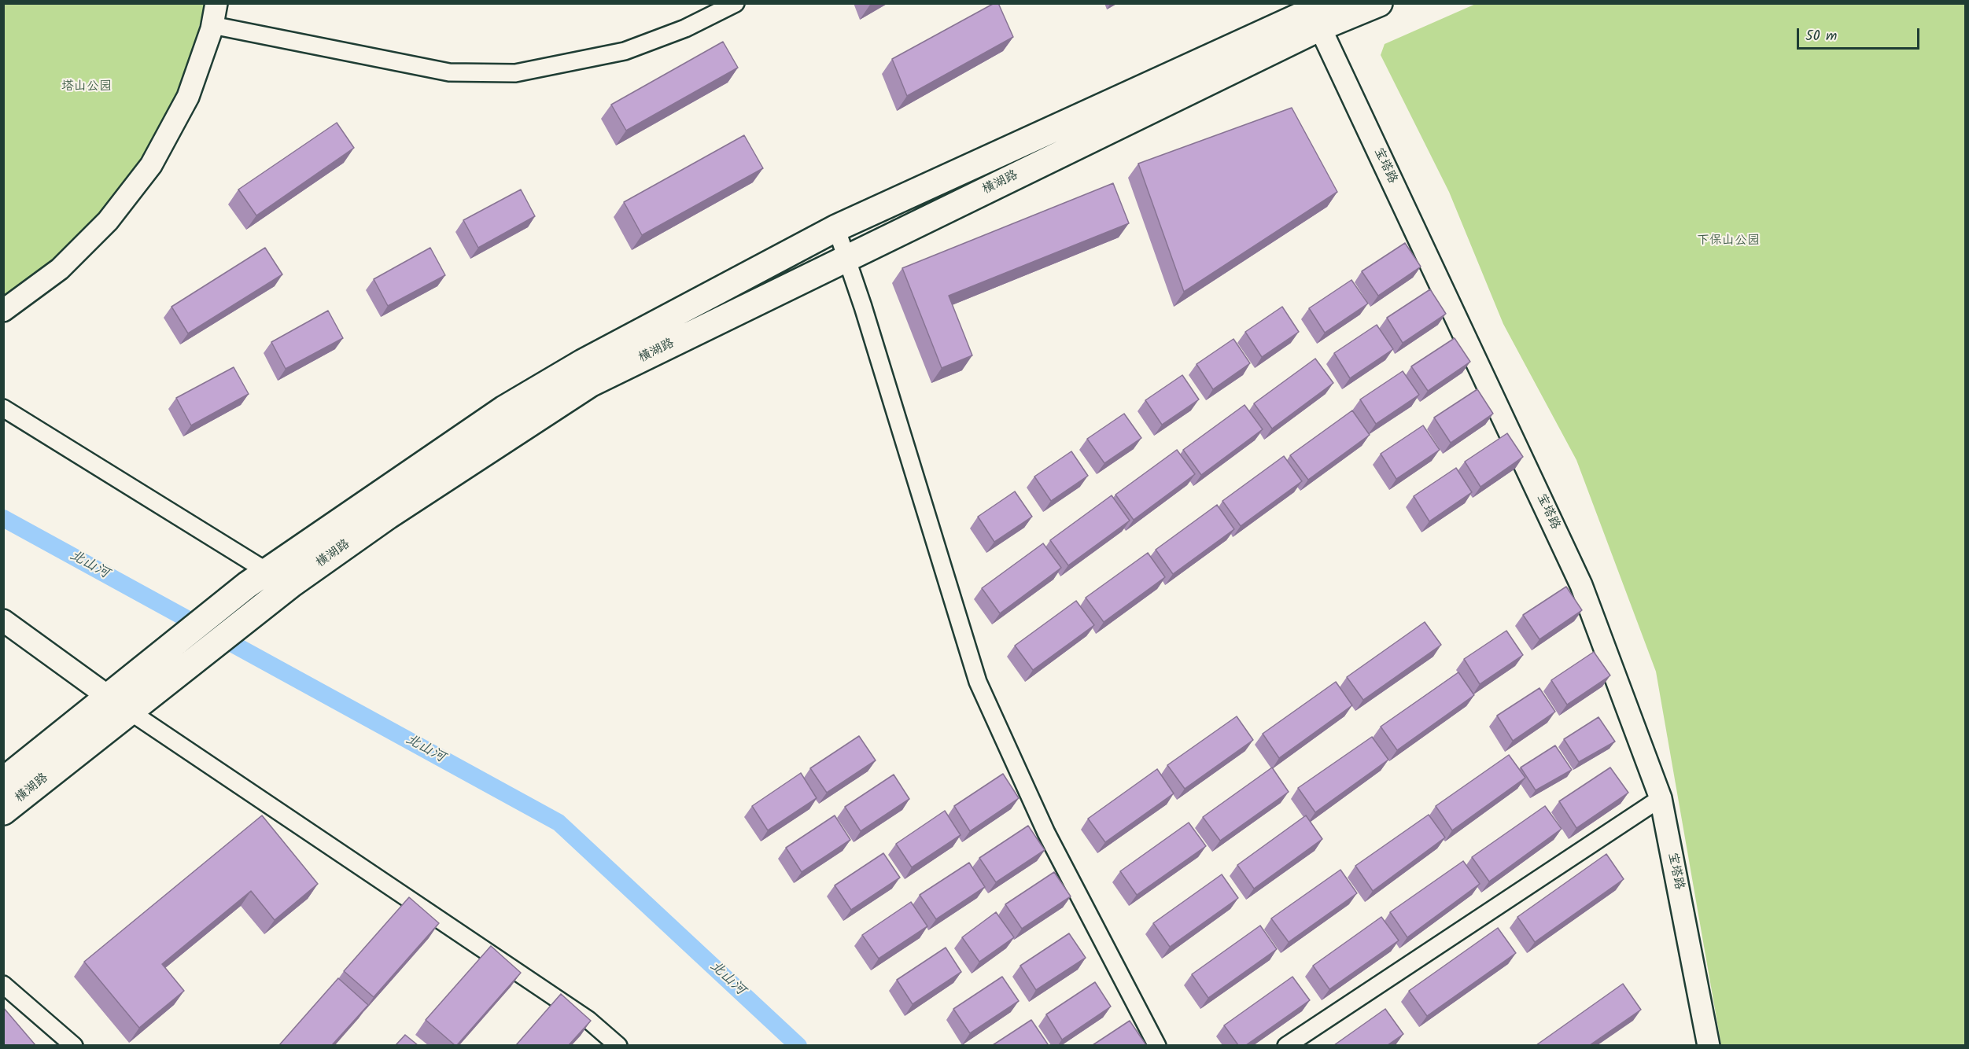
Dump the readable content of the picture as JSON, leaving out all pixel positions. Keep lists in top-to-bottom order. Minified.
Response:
{"streets":{"highway":["横湖路"],"street":["宝塔路"]},"crossings":[["宝塔路","横湖路"]],"water":["北山河"],"parks":["塔山公园","下保山公园"],"scale_bar":"50 m"}
